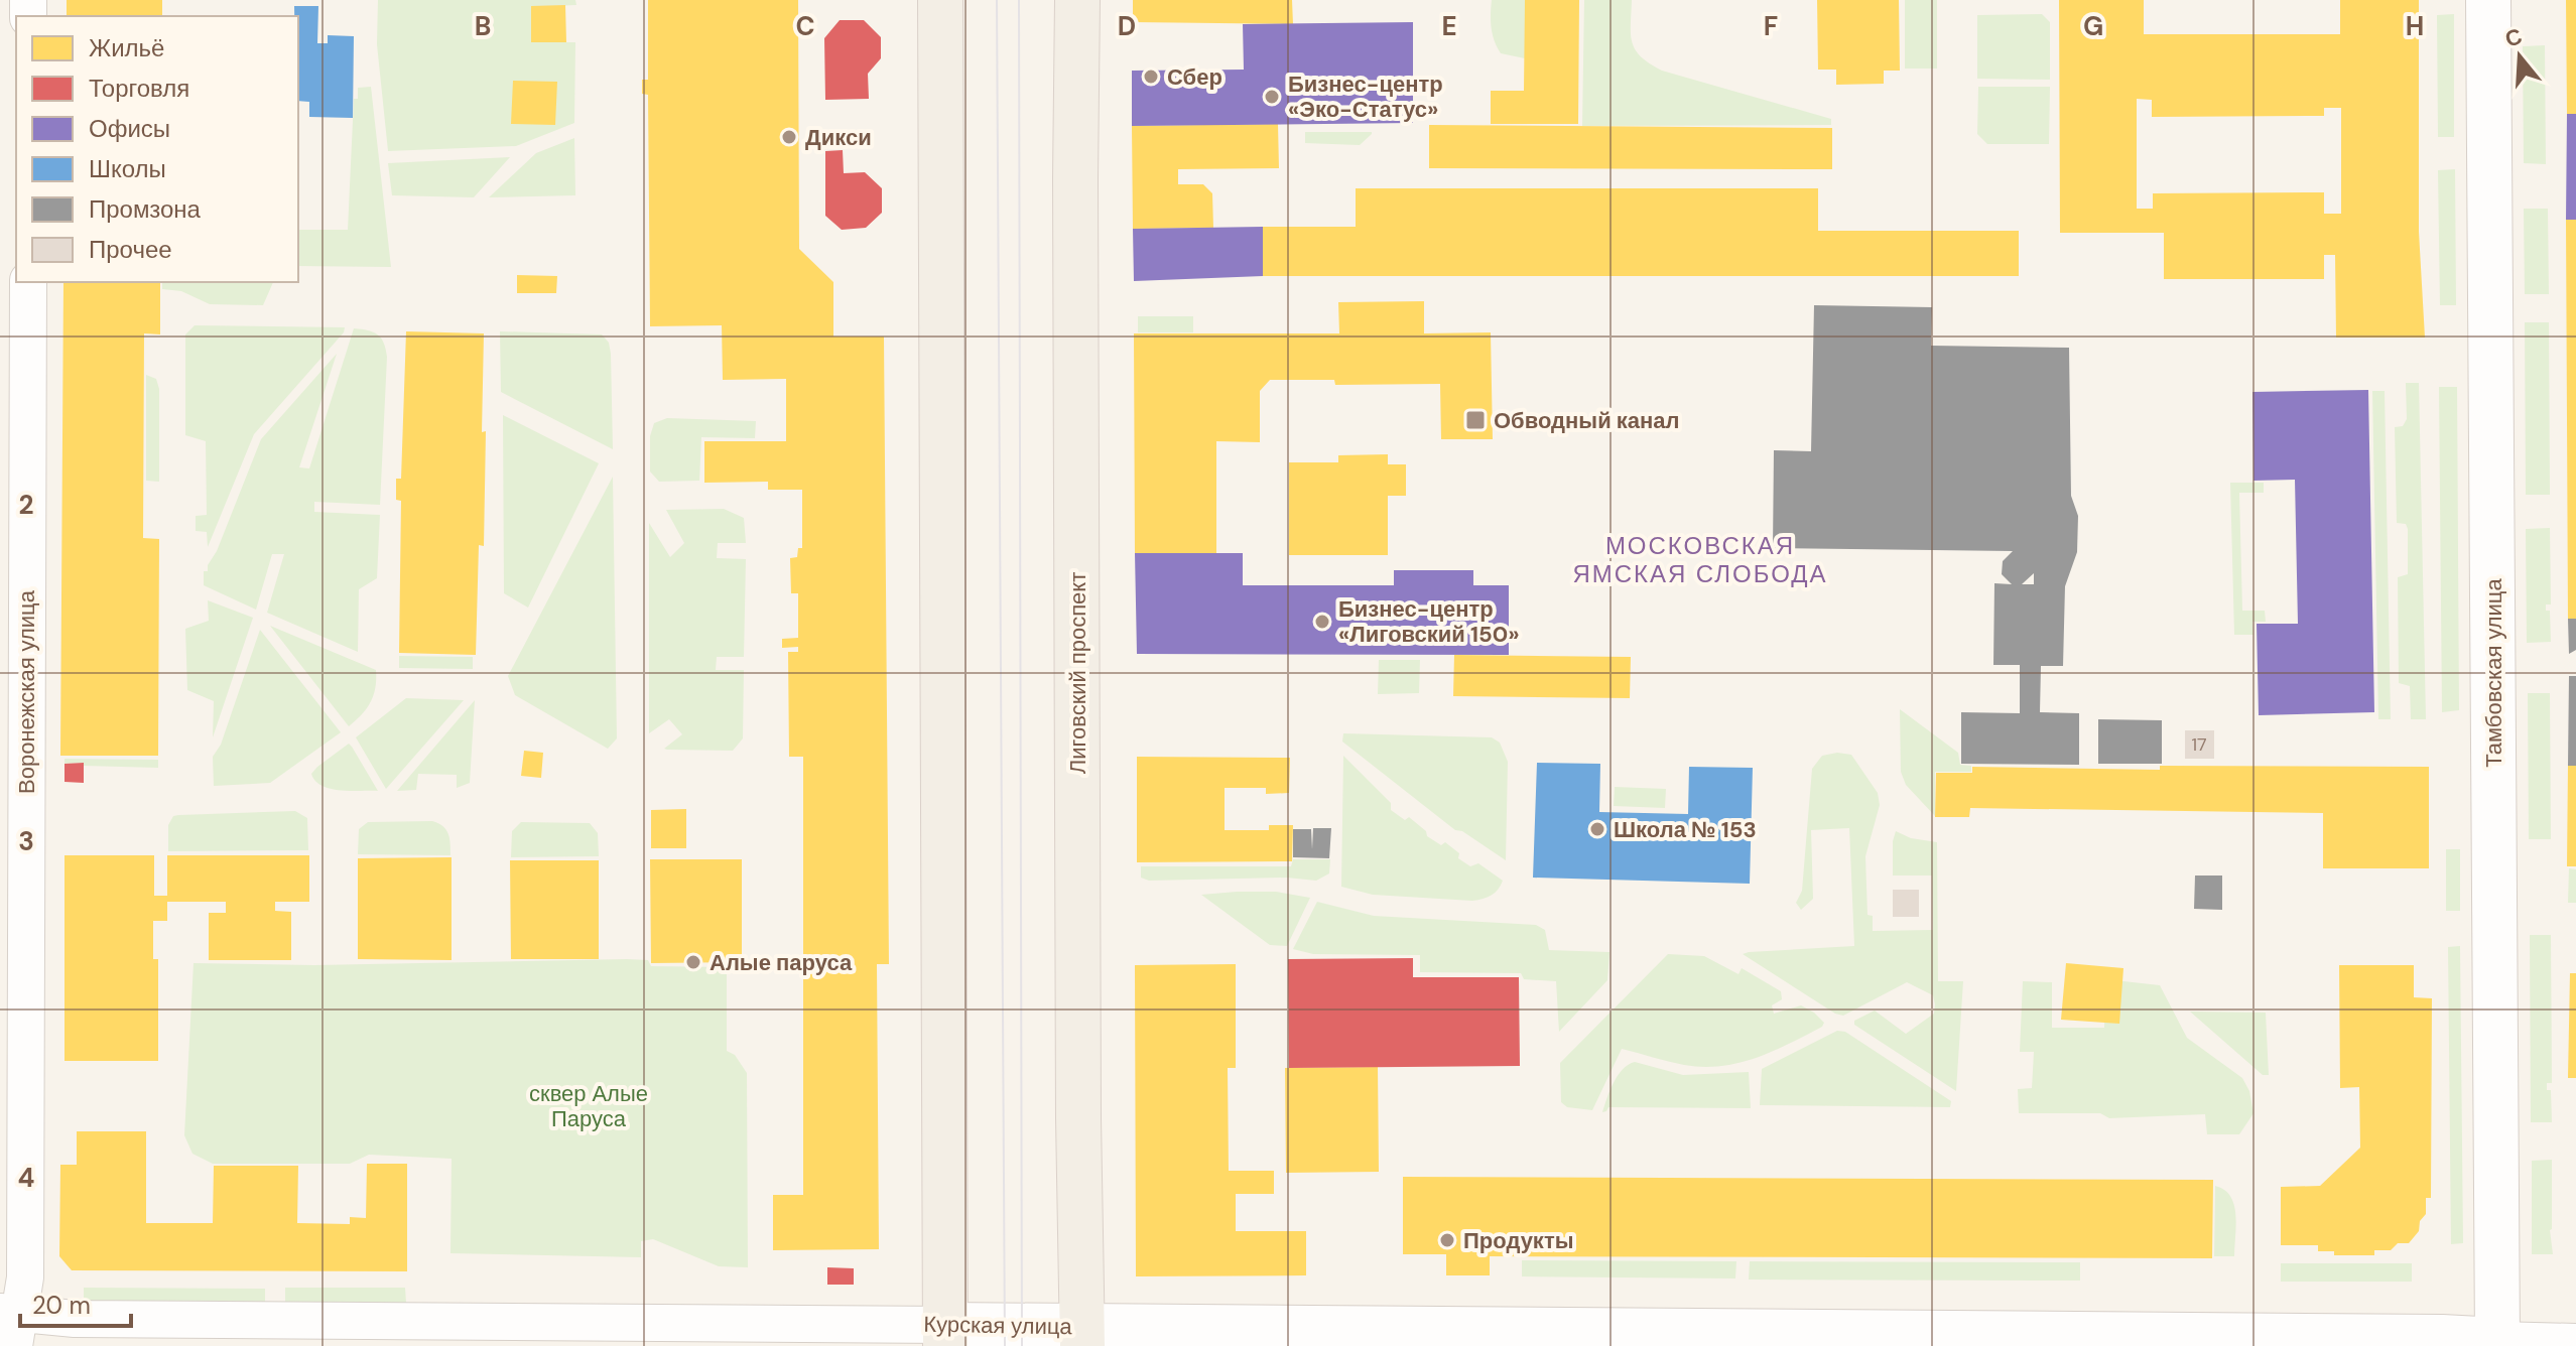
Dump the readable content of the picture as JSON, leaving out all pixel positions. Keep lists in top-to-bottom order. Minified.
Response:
{"streets":{"main road":["Лиговский проспект"],"street":["Тамбовская улица","Воронежская улица","Курская улица"]},"crossings":[["Лиговский проспект","Курская улица"],["Тамбовская улица","Курская улица"],["Воронежская улица","Курская улица"]],"districts":["МОСКОВСКАЯ ЯМСКАЯ СЛОБОДА"],"parks":["сквер Алые Паруса"],"places":{"other":["Сбер","Бизнес-центр «Эко-Статус»","Дикси","Бизнес-центр «Лиговский 150»","Школа № 153","Алые паруса","Продукты"],"transit":["Обводный канал"]},"house_numbers":["17"],"legend":["Жильё","Торговля","Офисы","Школы","Промзона","Прочее"],"scale_bar":"20 m","north":"top","grid":{"columns":["B","C","D","E","F","G","H"],"rows":["2","3","4"]}}
